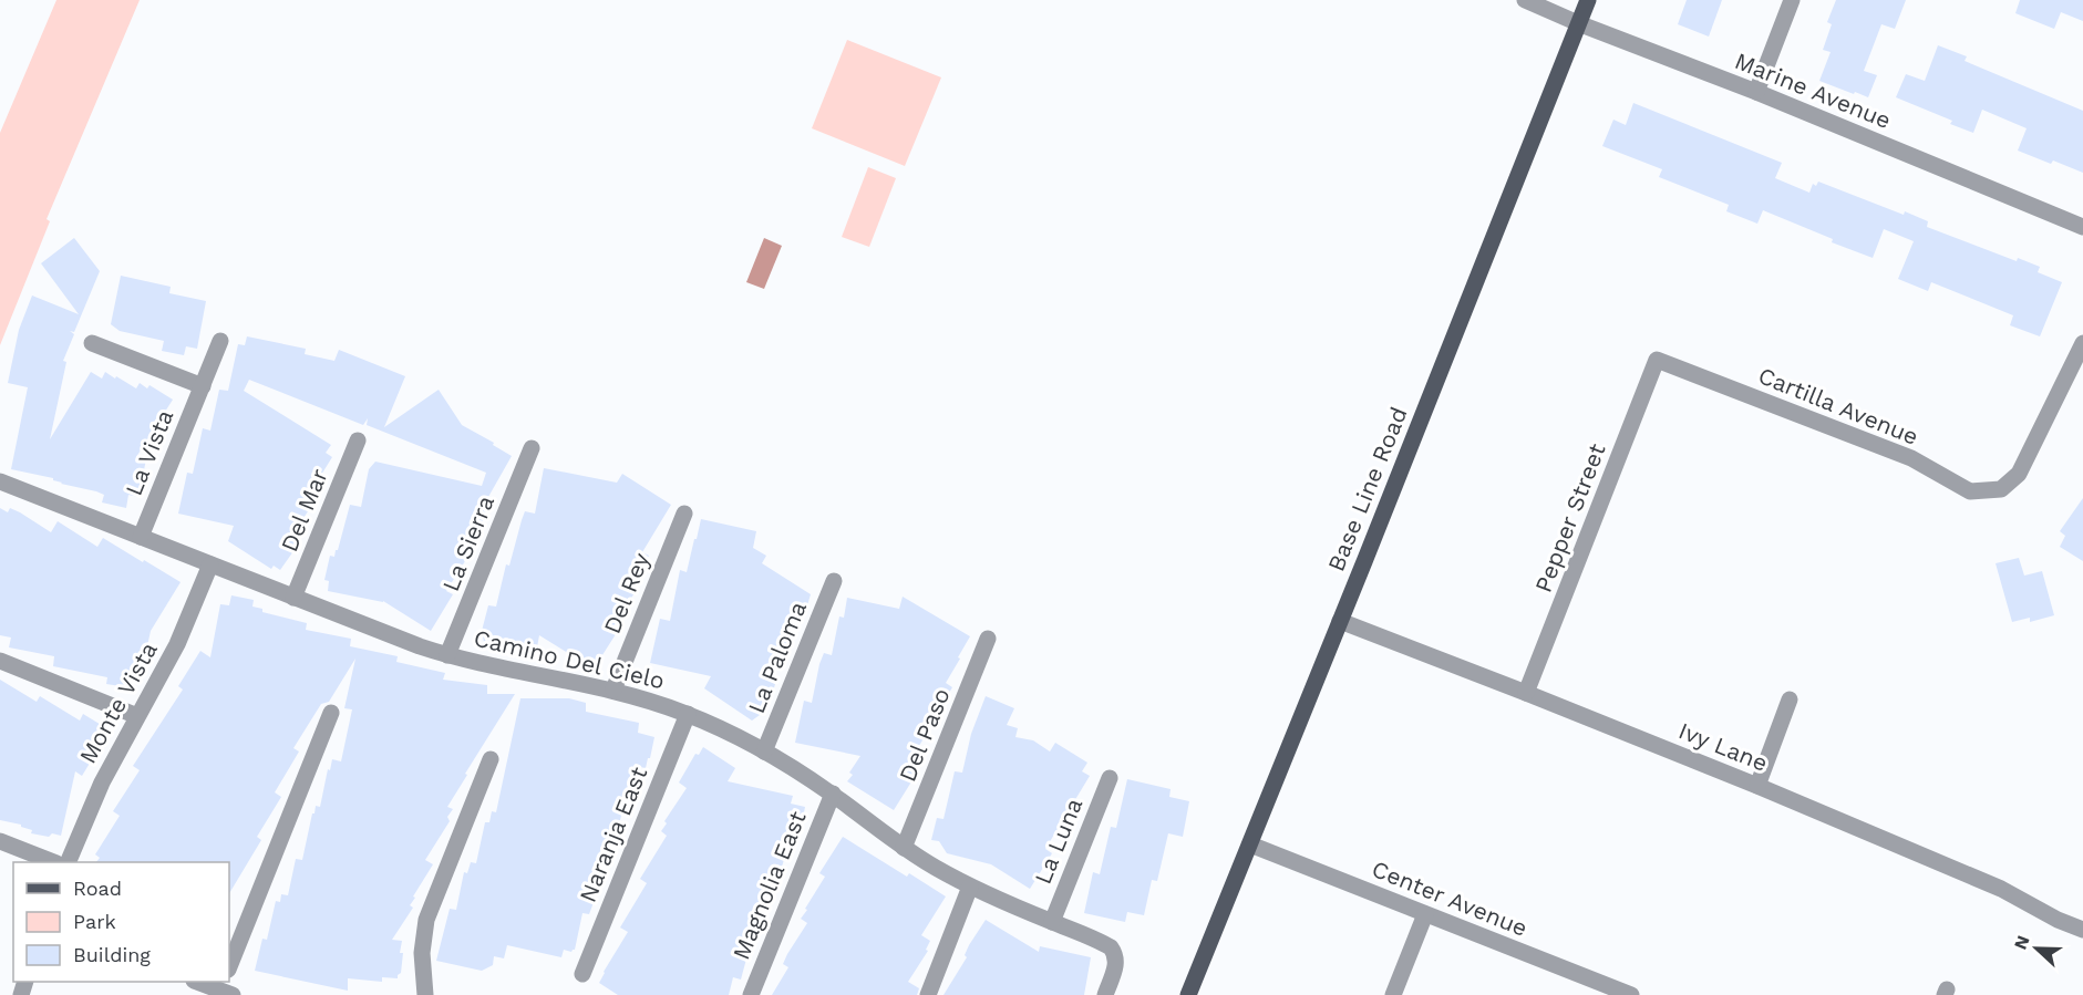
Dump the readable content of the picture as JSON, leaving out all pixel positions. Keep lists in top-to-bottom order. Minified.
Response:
{"streets":{"main road":["Base Line Road"],"street":["Marine Avenue","Cartilla Avenue","La Vista","Del Mar","Pepper Street","La Sierra","Del Rey","La Paloma","Camino Del Cielo","Monte Vista","Del Paso","Ivy Lane","Naranja East","La Luna","Magnolia East","Center Avenue"]},"crossings":[["Marine Avenue","Base Line Road"],["Cartilla Avenue","Pepper Street"],["La Vista","Camino Del Cielo"],["Base Line Road","Ivy Lane"],["Base Line Road","Center Avenue"],["Del Mar","Camino Del Cielo"],["Pepper Street","Ivy Lane"],["La Sierra","Camino Del Cielo"],["Del Rey","Camino Del Cielo"],["La Paloma","Camino Del Cielo"],["Camino Del Cielo","Monte Vista"],["Camino Del Cielo","Del Paso"],["Camino Del Cielo","Naranja East"],["Camino Del Cielo","La Luna"],["Camino Del Cielo","Magnolia East"]],"legend":["Road","Park","Building"],"north":"left"}
